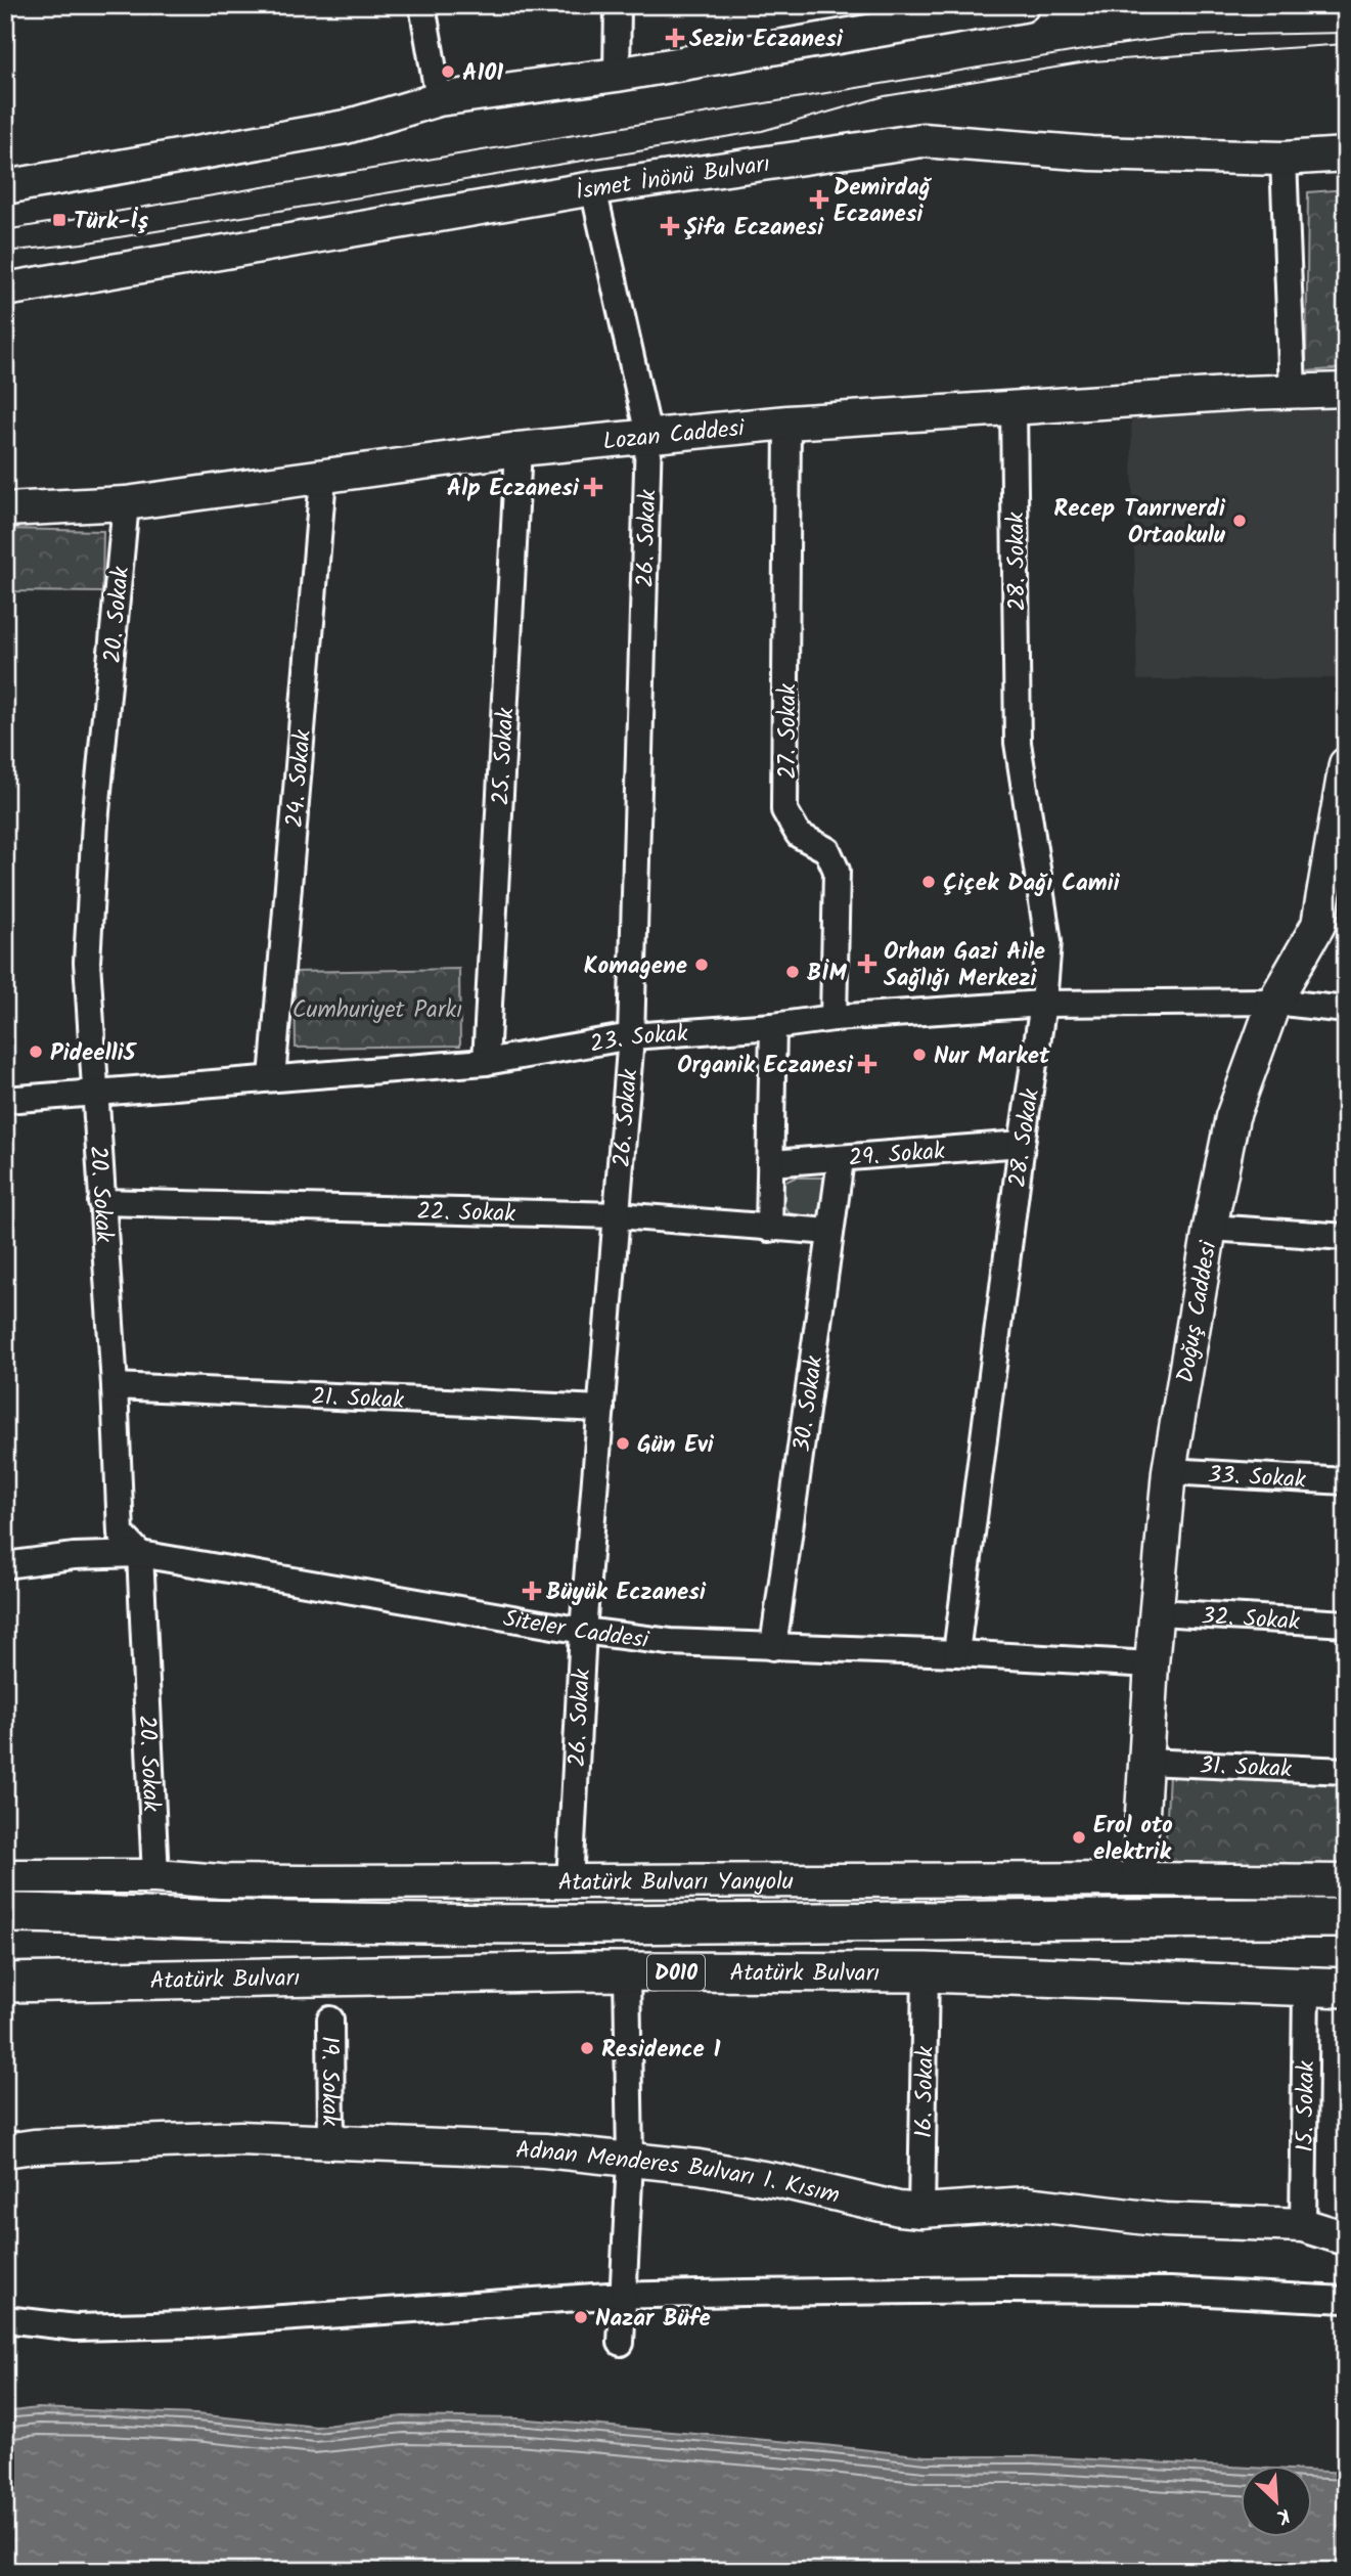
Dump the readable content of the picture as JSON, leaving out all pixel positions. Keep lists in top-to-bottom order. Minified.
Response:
{"streets":{"highway":["D010","Atatürk Bulvarı"],"main road":["İsmet İnönü Bulvarı","Lozan Caddesi","Doğuş Caddesi","Atatürk Bulvarı Yanyolu","Adnan Menderes Bulvarı 1. Kısım"],"street":["26. Sokak","28. Sokak","20. Sokak","27. Sokak","25. Sokak","24. Sokak","23. Sokak","29. Sokak","22. Sokak","21. Sokak","30. Sokak","33. Sokak","32. Sokak","Siteler Caddesi","31. Sokak","19. Sokak","16. Sokak","15. Sokak"]},"crossings":[["İsmet İnönü Bulvarı","26. Sokak"],["Lozan Caddesi","26. Sokak"],["Lozan Caddesi","28. Sokak"],["Lozan Caddesi","20. Sokak"],["Lozan Caddesi","27. Sokak"],["Lozan Caddesi","25. Sokak"],["Lozan Caddesi","24. Sokak"],["26. Sokak","23. Sokak"],["26. Sokak","22. Sokak"],["26. Sokak","21. Sokak"],["26. Sokak","Siteler Caddesi"],["26. Sokak","Atatürk Bulvarı Yanyolu"],["28. Sokak","23. Sokak"],["28. Sokak","29. Sokak"],["28. Sokak","Siteler Caddesi"],["20. Sokak","23. Sokak"],["20. Sokak","22. Sokak"],["20. Sokak","21. Sokak"],["20. Sokak","Siteler Caddesi"],["20. Sokak","Atatürk Bulvarı Yanyolu"],["27. Sokak","23. Sokak"],["25. Sokak","23. Sokak"],["24. Sokak","23. Sokak"],["23. Sokak","Doğuş Caddesi"],["29. Sokak","30. Sokak"],["22. Sokak","30. Sokak"],["Doğuş Caddesi","33. Sokak"],["Doğuş Caddesi","32. Sokak"],["Doğuş Caddesi","Siteler Caddesi"],["Doğuş Caddesi","31. Sokak"],["Doğuş Caddesi","Atatürk Bulvarı Yanyolu"],["30. Sokak","Siteler Caddesi"],["Atatürk Bulvarı","16. Sokak"],["Atatürk Bulvarı","15. Sokak"],["19. Sokak","Adnan Menderes Bulvarı 1. Kısım"],["16. Sokak","Adnan Menderes Bulvarı 1. Kısım"],["15. Sokak","Adnan Menderes Bulvarı 1. Kısım"]],"parks":["Cumhuriyet Parkı"],"places":{"health":["Sezin Eczanesi","Demirdağ Eczanesi","Şifa Eczanesi","Alp Eczanesi","Orhan Gazi Aile Sağlığı Merkezi","Organik Eczanesi","Büyük Eczanesi"],"other":["A101","Recep Tanrıverdi Ortaokulu","Çiçek Dağı Camii","Komagene","BİM","Pideelli5","Nur Market","Gün Evi","Erol oto elektrik","Residence 1","Nazar Büfe"],"transit":["Türk-İş"]},"north":"bottom right"}
